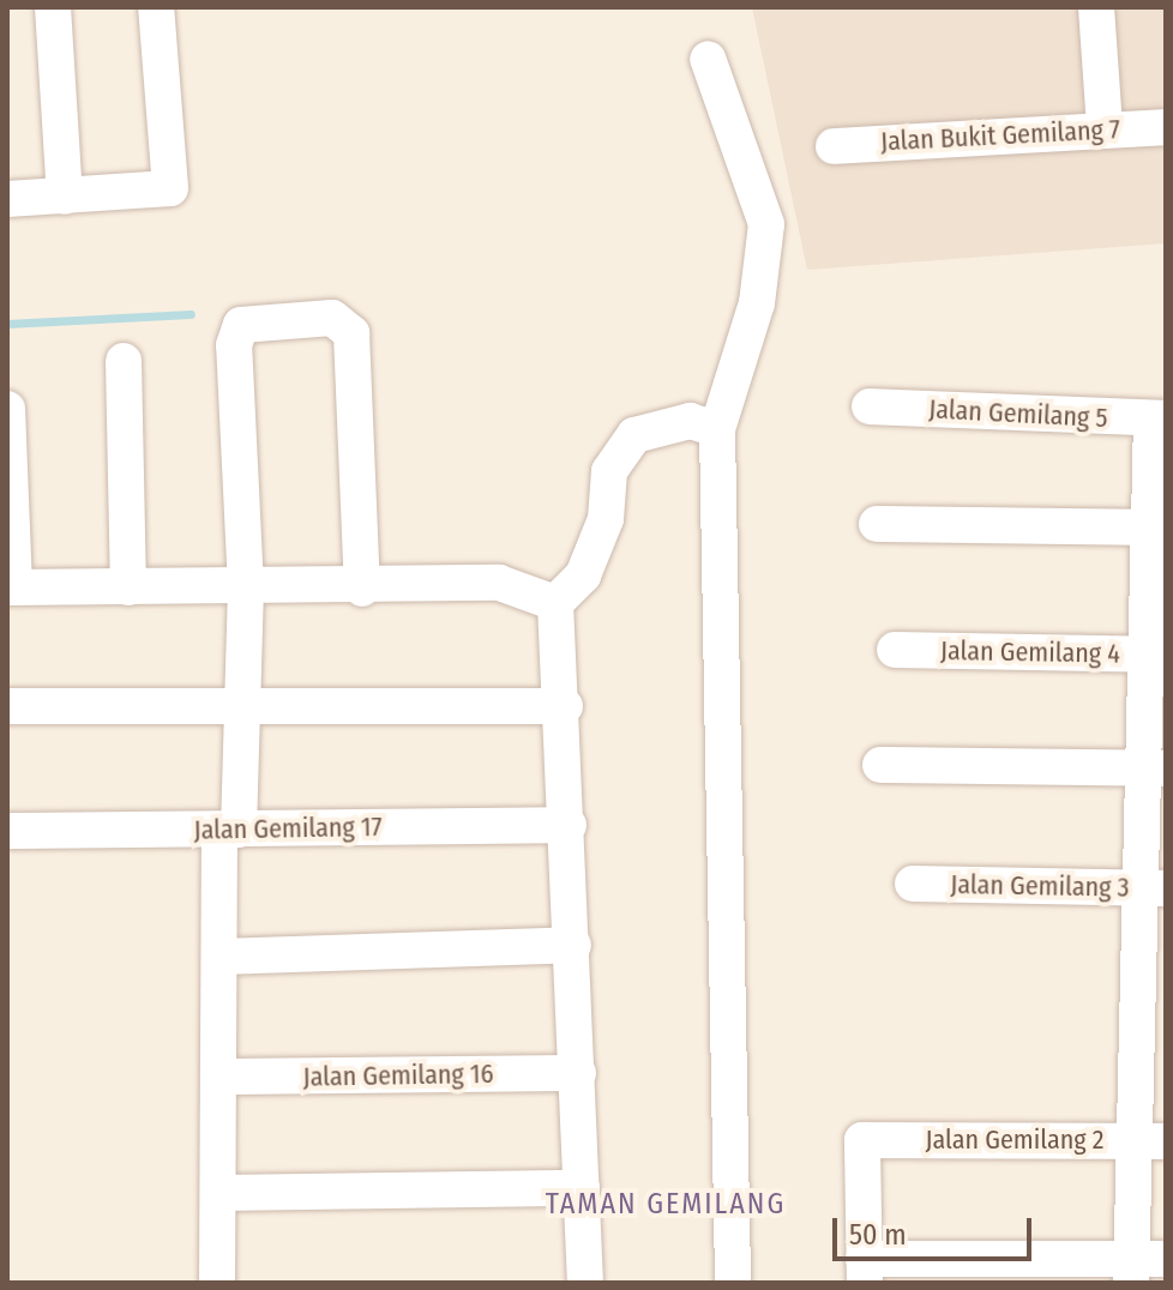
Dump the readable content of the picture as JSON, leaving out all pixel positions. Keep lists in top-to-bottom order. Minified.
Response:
{"streets":{"street":["Jalan Bukit Gemilang 7","Jalan Gemilang 5","Jalan Gemilang 4","Jalan Gemilang 17","Jalan Gemilang 3","Jalan Gemilang 16","Jalan Gemilang 2"]},"districts":["TAMAN GEMILANG"],"scale_bar":"50 m"}
